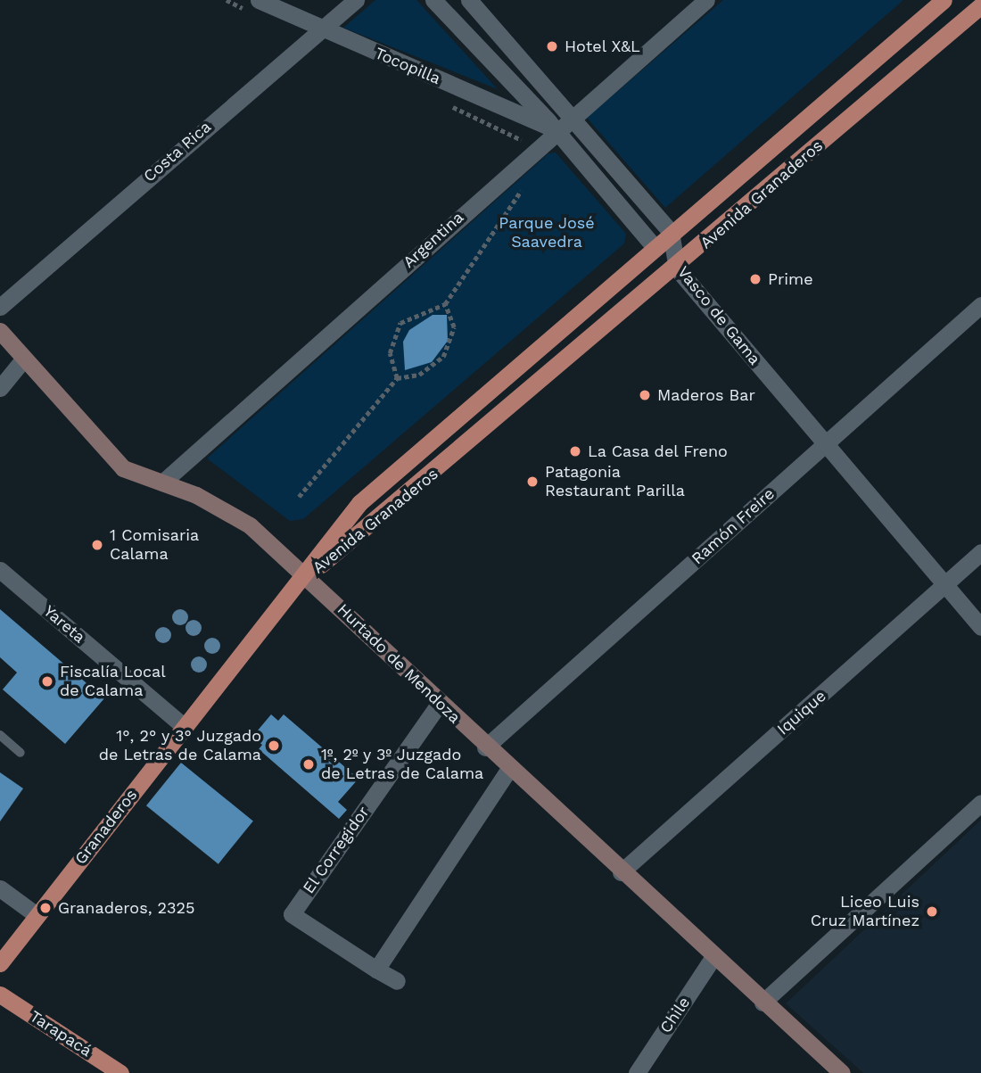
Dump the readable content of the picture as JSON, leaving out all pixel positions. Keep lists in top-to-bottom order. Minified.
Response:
{"streets":{"main road":["Avenida Granaderos","Hurtado de Mendoza","Granaderos","Tarapacá"],"street":["Tocopilla","Costa Rica","Argentina","Vasco de Gama","Ramón Freire","Yareta","Iquique","El Corregidor","Chile"]},"crossings":[["Tocopilla","Costa Rica"],["Tocopilla","Argentina"],["Avenida Granaderos","Vasco de Gama"],["Avenida Granaderos","Hurtado de Mendoza"],["Avenida Granaderos","Granaderos"],["Argentina","Hurtado de Mendoza"],["Vasco de Gama","Ramón Freire"],["Vasco de Gama","Iquique"],["Ramón Freire","Hurtado de Mendoza"],["Yareta","Granaderos"],["Hurtado de Mendoza","Iquique"],["Hurtado de Mendoza","Granaderos"],["Hurtado de Mendoza","El Corregidor"],["Hurtado de Mendoza","Chile"]],"parks":["Parque José Saavedra"],"places":["Hotel X&L","Prime","Maderos Bar","La Casa del Freno","Patagonia Restaurant Parilla","1 Comisaria Calama","Fiscalía Local de Calama","1°, 2° y 3° Juzgado de Letras de Calama","1º, 2º y 3º Juzgado de Letras de Calama","Granaderos, 2325","Liceo Luis Cruz Martínez"]}
